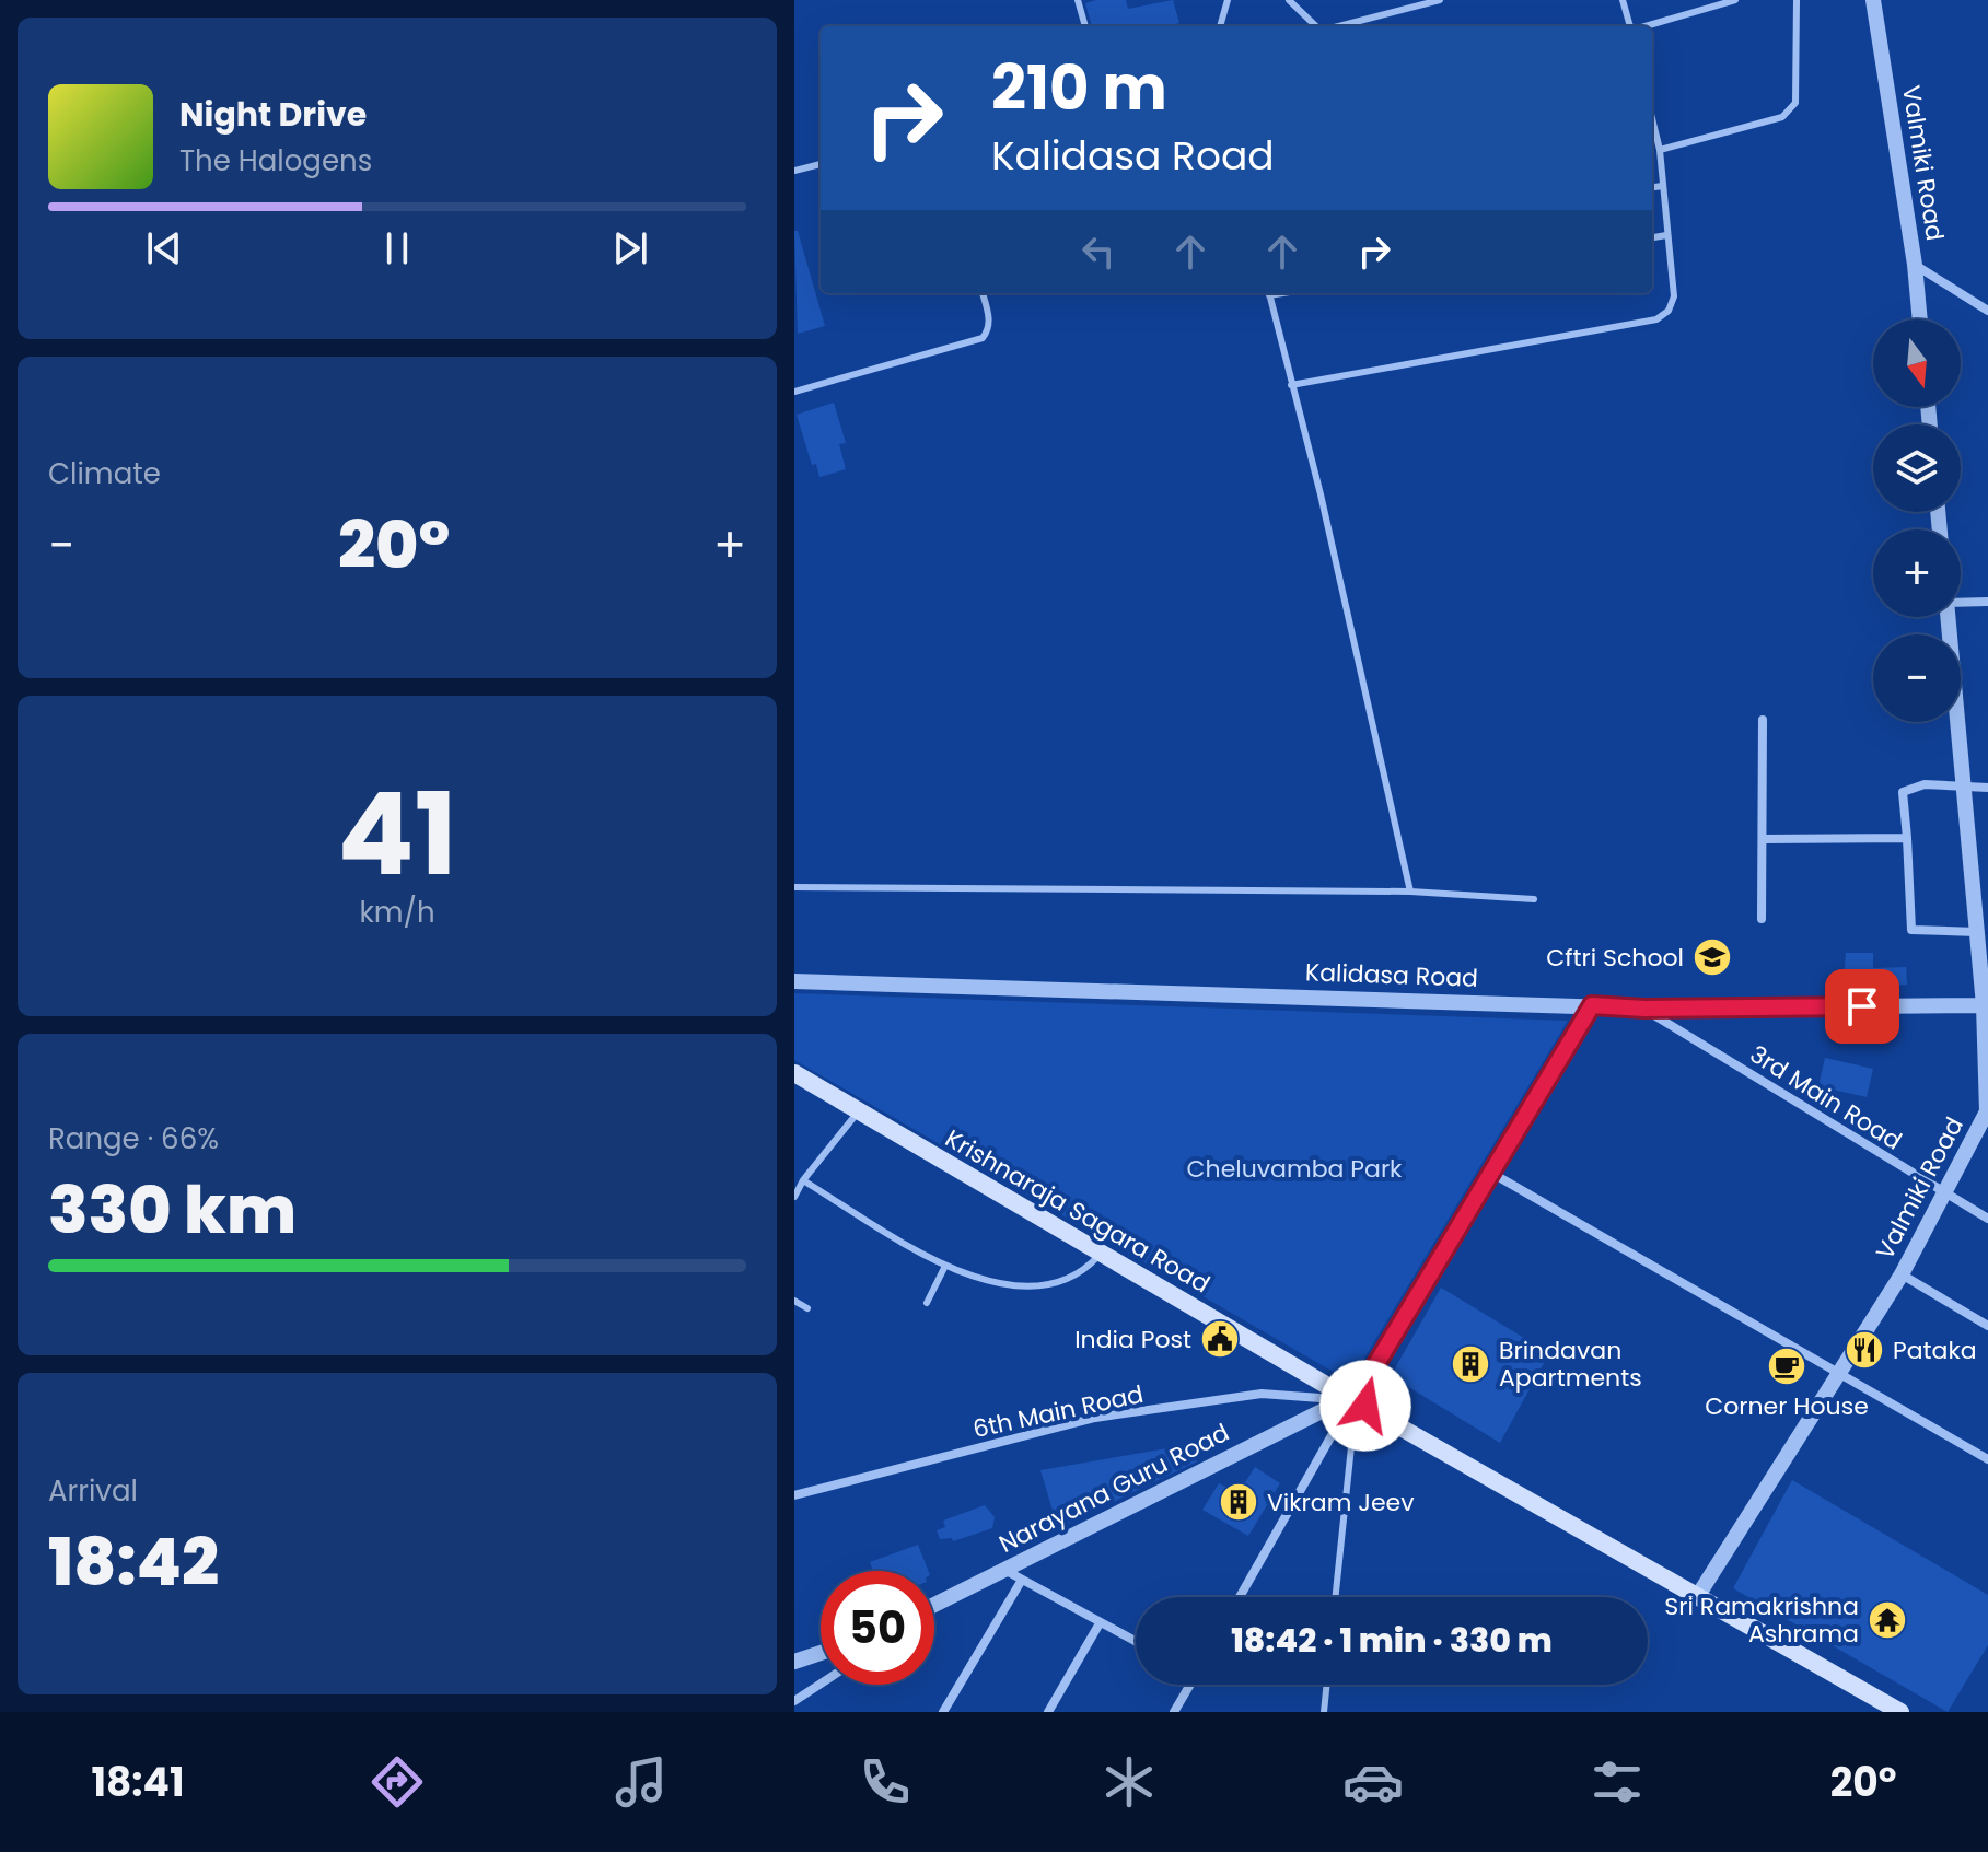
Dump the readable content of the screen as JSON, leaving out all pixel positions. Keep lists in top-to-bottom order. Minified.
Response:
{"streets":{"main road":["Krishnaraja Sagara Road"],"street":["Valmiki Road","Kalidasa Road","3rd Main Road","6th Main Road","Narayana Guru Road"]},"crossings":[["Valmiki Road","Kalidasa Road"],["Valmiki Road","3rd Main Road"],["Valmiki Road","Krishnaraja Sagara Road"],["Kalidasa Road","3rd Main Road"],["Krishnaraja Sagara Road","6th Main Road"],["Krishnaraja Sagara Road","Narayana Guru Road"],["6th Main Road","Narayana Guru Road"]],"parks":["Cheluvamba Park"],"places":{"school or university":["Cftri School"],"public building":["India Post"],"restaurant":["Pataka"],"building":["Brindavan Apartments","Vikram Jeev"],"cafe":["Corner House"],"temple":["Sri Ramakrishna Ashrama"]},"north":"bottom","page":{"turn":["210 m","Kalidasa Road"],"song":["Night Drive","The Halogens"],"map_buttons":["+","−"],"tile":["Climate",["41","km/h"],["Range · 66%","330 km"],["Arrival","18:42"]],"heat":["−","20°","+"],"limit":"50","trip":"18:42 · 1 min · 330 m","tabs":["18:41","20°"]}}
